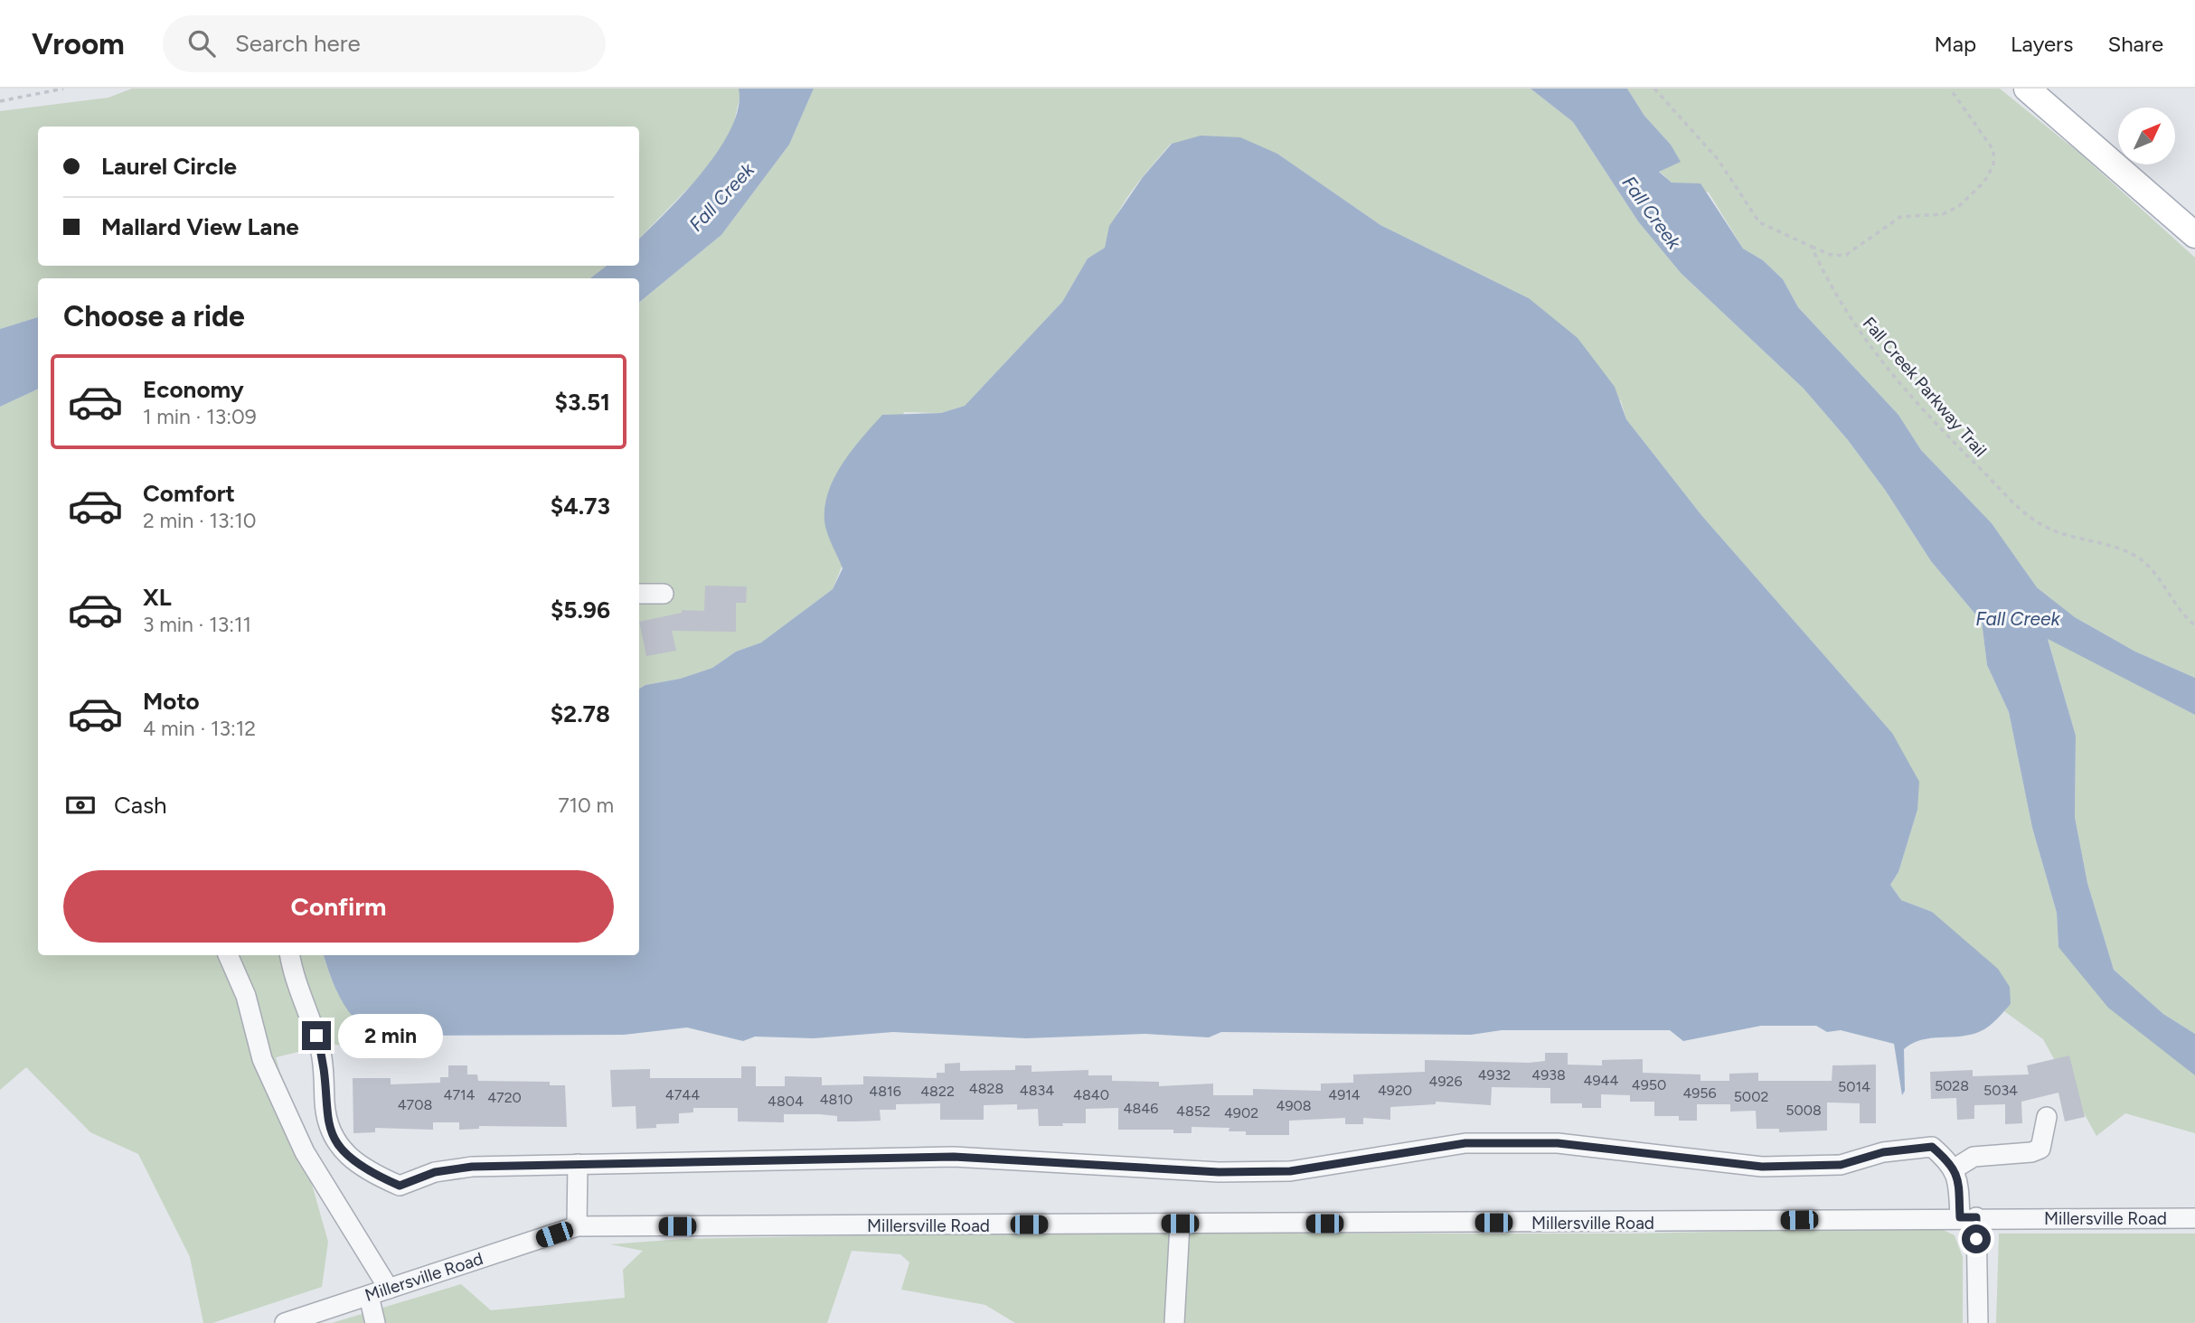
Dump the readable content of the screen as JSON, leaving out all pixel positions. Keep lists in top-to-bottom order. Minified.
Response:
{"streets":{"street":["Millersville Road"],"path":["Fall Creek Parkway Trail"]},"water":["Fall Creek"],"house_numbers":["4932","4938","4944","4926","4950","5028","5014","4828","4834","4920","5034","4816","4822","4956","4714","4744","4840","4914","5002","4720","4810","4804","4708","4908","4846","5008","4852","4902"],"north":"top right","page":{"header":"Vroom","search":"Search here","nav":["Map","Layers","Share"],"banner":["Laurel Circle","Mallard View Lane"],"heading":"Choose a ride","list":[{"name":"Economy","note":"1 min · 13:09","value":"$3.51"},{"name":"Comfort","note":"2 min · 13:10","value":"$4.73"},{"name":"XL","note":"3 min · 13:11","value":"$5.96"},{"name":"Moto","note":"4 min · 13:12","value":"$2.78"}],"pay":["Cash","710 m"],"buttons":"Confirm","bubble":"2 min"}}
